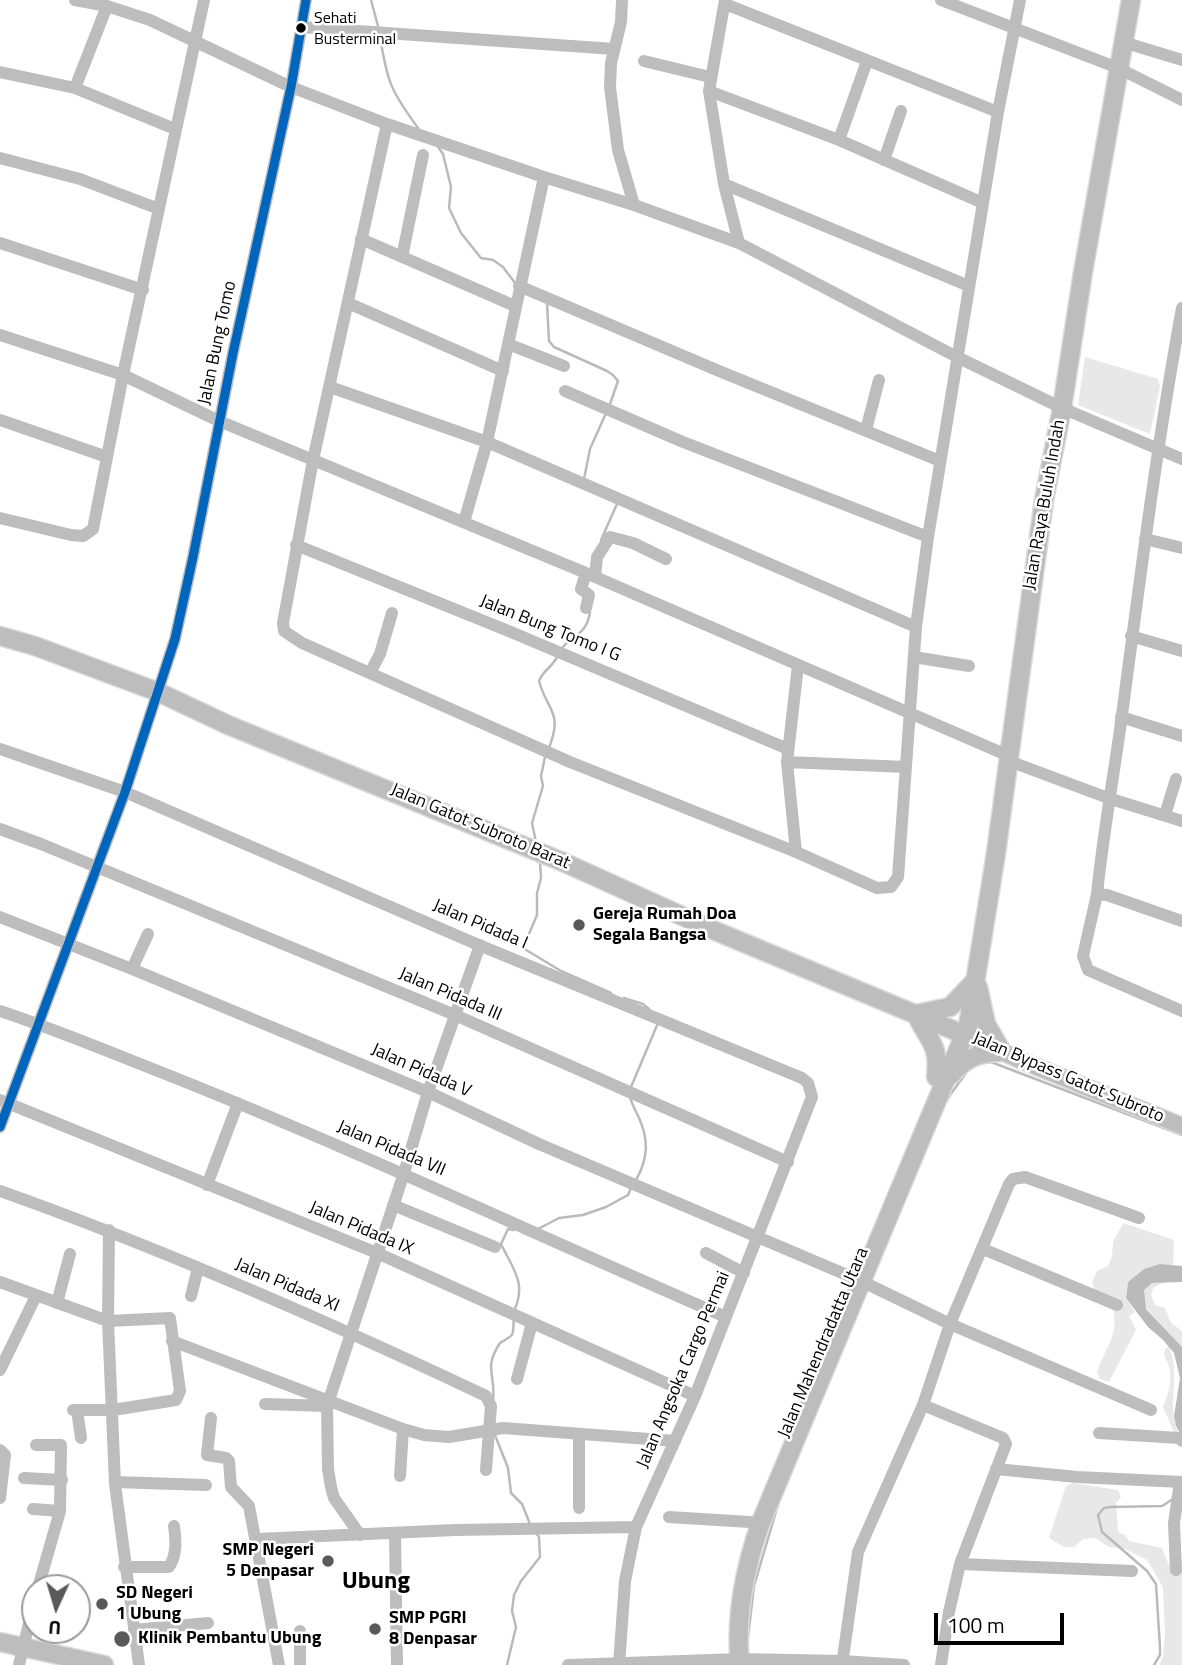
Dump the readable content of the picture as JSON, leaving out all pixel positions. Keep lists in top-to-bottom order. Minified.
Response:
{"streets":{"highway":["Jalan Raya Buluh Indah","Jalan Gatot Subroto Barat","Jalan Mahendradatta Utara"],"main road":["Jalan Bypass Gatot Subroto"],"street":["Jalan Bung Tomo","Jalan Bung Tomo I G","Jalan Pidada I","Jalan Pidada III","Jalan Pidada V","Jalan Pidada VII","Jalan Pidada IX","Jalan Pidada XI","Jalan Angsoka Cargo Permai"]},"crossings":[["Jalan Bung Tomo","Jalan Gatot Subroto Barat"],["Jalan Bung Tomo","Jalan Pidada I"],["Jalan Bung Tomo","Jalan Pidada III"],["Jalan Bung Tomo","Jalan Pidada V"],["Jalan Bung Tomo","Jalan Pidada VII"],["Jalan Bung Tomo","Jalan Pidada IX"],["Jalan Raya Buluh Indah","Jalan Gatot Subroto Barat"],["Jalan Raya Buluh Indah","Jalan Bypass Gatot Subroto"],["Jalan Raya Buluh Indah","Jalan Mahendradatta Utara"],["Jalan Gatot Subroto Barat","Jalan Bypass Gatot Subroto"],["Jalan Gatot Subroto Barat","Jalan Mahendradatta Utara"],["Jalan Pidada I","Jalan Angsoka Cargo Permai"],["Jalan Pidada III","Jalan Angsoka Cargo Permai"],["Jalan Pidada V","Jalan Mahendradatta Utara"],["Jalan Pidada V","Jalan Angsoka Cargo Permai"],["Jalan Bypass Gatot Subroto","Jalan Mahendradatta Utara"],["Jalan Pidada VII","Jalan Angsoka Cargo Permai"],["Jalan Pidada IX","Jalan Angsoka Cargo Permai"]],"districts":["Ubung"],"places":["Sehati Busterminal","Gereja Rumah Doa Segala Bangsa","SMP Negeri 5 Denpasar","SD Negeri 1 Ubung","SMP PGRI 8 Denpasar","Klinik Pembantu Ubung"],"scale_bar":"100 m","north":"bottom"}
